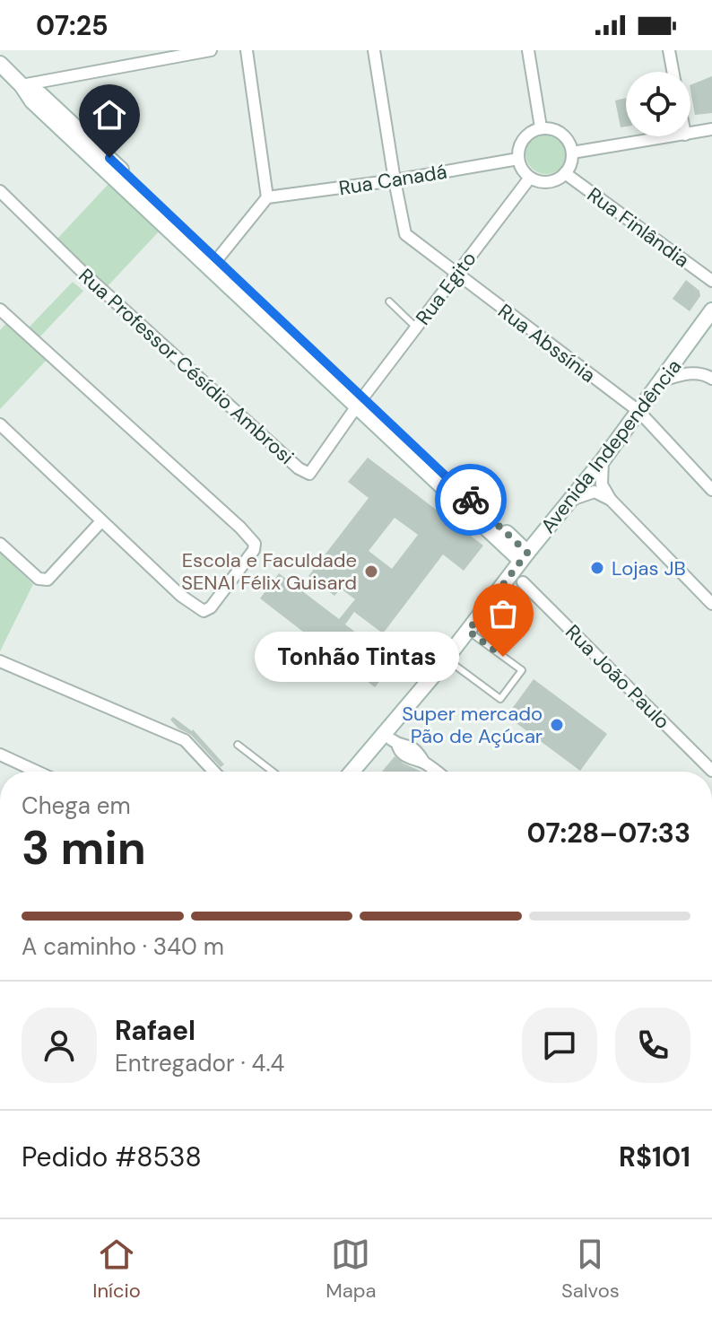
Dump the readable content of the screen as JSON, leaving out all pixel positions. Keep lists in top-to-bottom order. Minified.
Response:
{"streets":{"main road":["Avenida Independência"],"street":["Rua Canadá","Rua Finlândia","Rua Egito","Rua Abssínia","Rua Professor Césídio Ambrosi","Rua João Paulo"]},"crossings":[["Rua Canadá","Rua Finlândia"],["Rua Canadá","Rua Egito"],["Rua Canadá","Rua Abssínia"],["Rua Finlândia","Rua Egito"],["Rua Egito","Rua Abssínia"],["Rua Egito","Rua Professor Césídio Ambrosi"],["Rua Abssínia","Avenida Independência"]],"places":["Lojas JB","Escola e Faculdade SENAI Félix Guisard","Tonhão Tintas","Super mercado Pão de Açúcar"],"page":{"status":"07:25","bubble":"Tonhão Tintas","heading":["3 min","Chega em","07:28–07:33"],"panel":["Rafael","Entregador · 4.4","Pedido #8538","R$101"],"bar":"A caminho · 340 m","tabs":["Início","Mapa","Salvos"]}}
